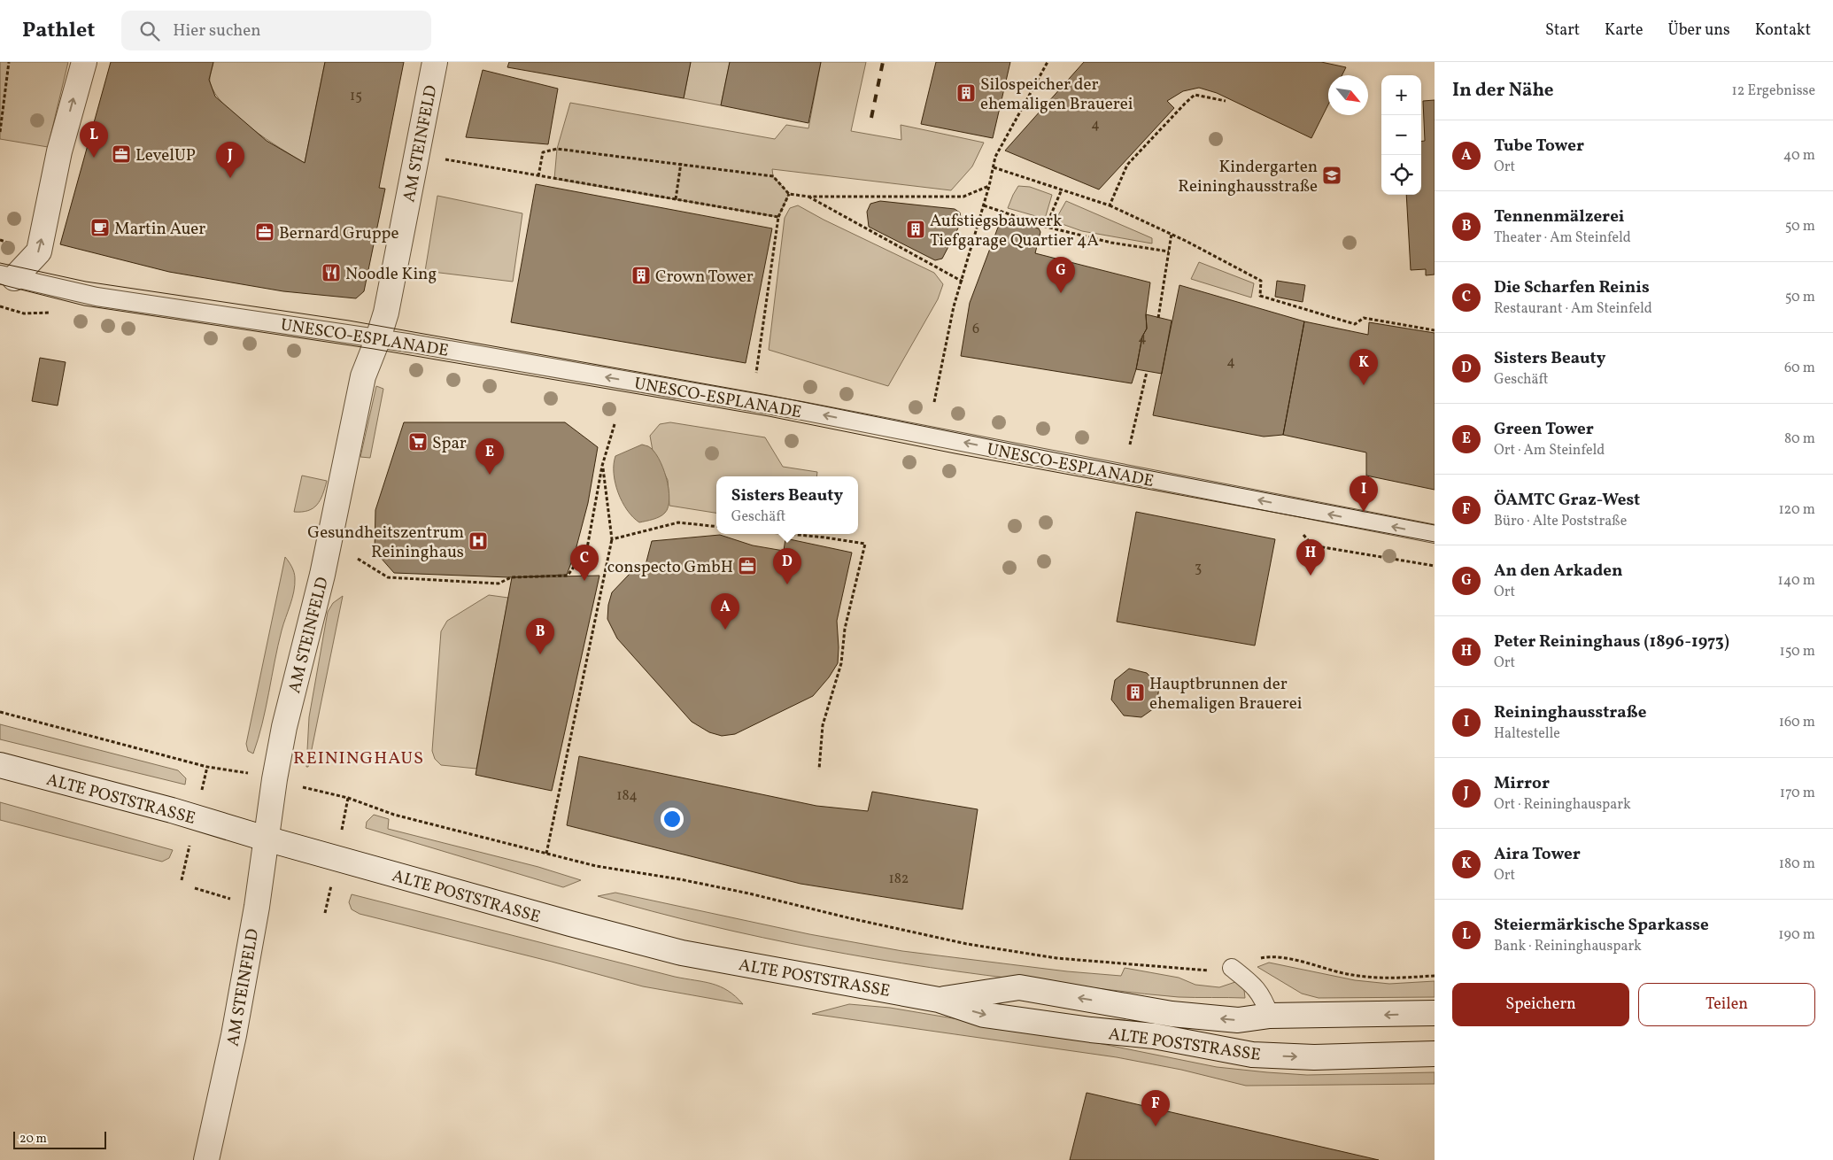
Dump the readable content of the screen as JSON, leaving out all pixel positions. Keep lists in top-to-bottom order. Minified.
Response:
{"streets":{"main road":["AM STEINFELD","ALTE POSTSTRASSE"],"lane":["UNESCO-ESPLANADE"]},"crossings":[["AM STEINFELD","UNESCO-ESPLANADE"],["AM STEINFELD","ALTE POSTSTRASSE"]],"one_way":["UNESCO-ESPLANADE"],"districts":["REININGHAUS"],"places":{"building":["Silospeicher der ehemaligen Brauerei","Aufstiegsbauwerk Tiefgarage Quartier 4A","Crown Tower","Hauptbrunnen der ehemaligen Brauerei"],"office":["LevelUP","Bernard Gruppe","conspecto GmbH"],"school or university":["Kindergarten Reininghausstraße"],"cafe":["Martin Auer"],"restaurant":["Noodle King"],"supermarket":["Spar"],"hospital":["Gesundheitszentrum Reininghaus"]},"house_numbers":["15","4","6","4","4","3","184","182"],"scale_bar":"20 m","north":"bottom right","page":{"header":"Pathlet","search":"Hier suchen","nav":["Start","Karte","Über uns","Kontakt"],"heading":["In der Nähe","12 Ergebnisse"],"map_buttons":["+","−"],"list":[{"mark":"A","name":"Tube Tower","note":"Ort","value":"40 m"},{"mark":"B","name":"Tennenmälzerei","note":"Theater · Am Steinfeld","value":"50 m"},{"mark":"C","name":"Die Scharfen Reinis","note":"Restaurant · Am Steinfeld","value":"50 m"},{"mark":"D","name":"Sisters Beauty","note":"Geschäft","value":"60 m"},{"mark":"E","name":"Green Tower","note":"Ort · Am Steinfeld","value":"80 m"},{"mark":"F","name":"ÖAMTC Graz-West","note":"Büro · Alte Poststraße","value":"120 m"},{"mark":"G","name":"An den Arkaden","note":"Ort","value":"140 m"},{"mark":"H","name":"Peter Reininghaus (1896-1973)","note":"Ort","value":"150 m"},{"mark":"I","name":"Reininghausstraße","note":"Haltestelle","value":"160 m"},{"mark":"J","name":"Mirror","note":"Ort · Reininghauspark","value":"170 m"},{"mark":"K","name":"Aira Tower","note":"Ort","value":"180 m"},{"mark":"L","name":"Steiermärkische Sparkasse","note":"Bank · Reininghauspark","value":"190 m"}],"pins":["L","J","G","K","E","I","H","C","D","A","B","F"],"popup":["Sisters Beauty","Geschäft"],"buttons":["Speichern","Teilen"],"scale":"20 m"}}
